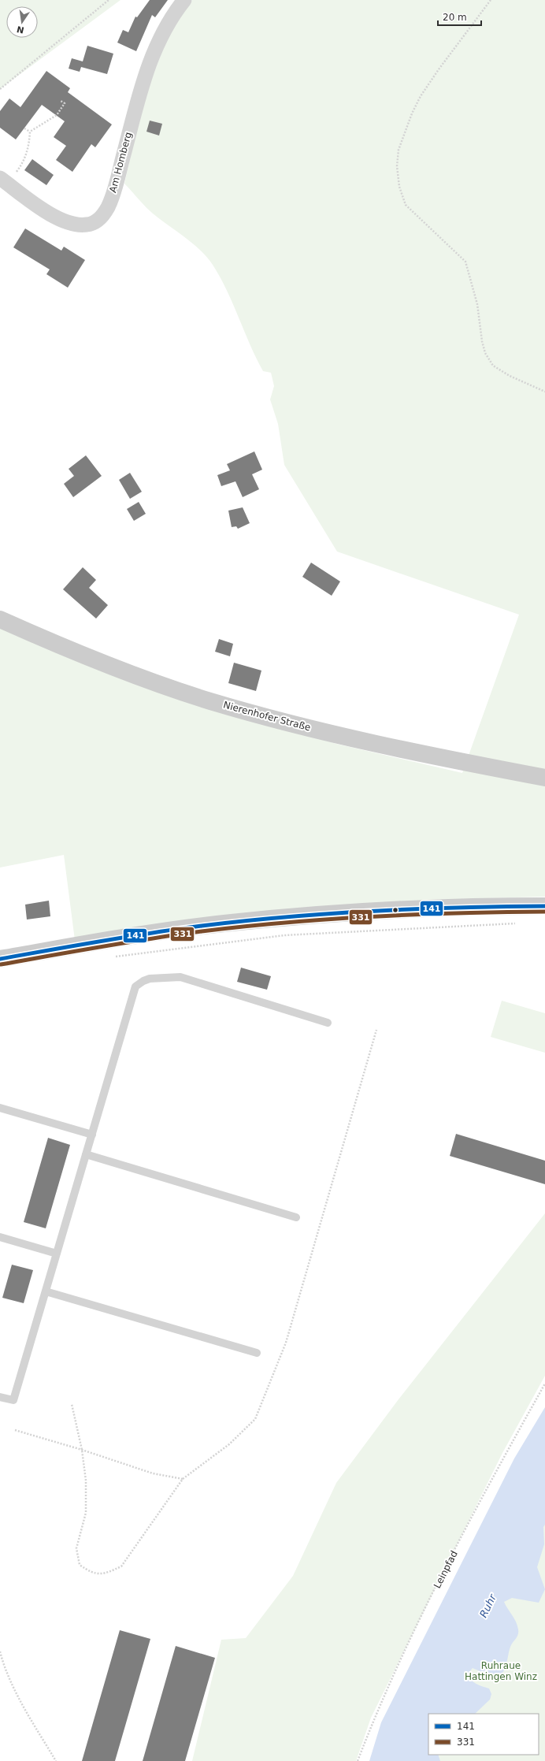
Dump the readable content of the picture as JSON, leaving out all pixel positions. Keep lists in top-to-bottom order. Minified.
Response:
{"streets":{"main road":["Nierenhofer Straße"],"street":["Am Homberg"],"path":["Leinpfad"]},"water":["Ruhr"],"parks":["Ruhraue Hattingen Winz"],"lines":["transit line 141","transit line 331"],"legend":["141","331"],"scale_bar":"20 m","north":"bottom"}
